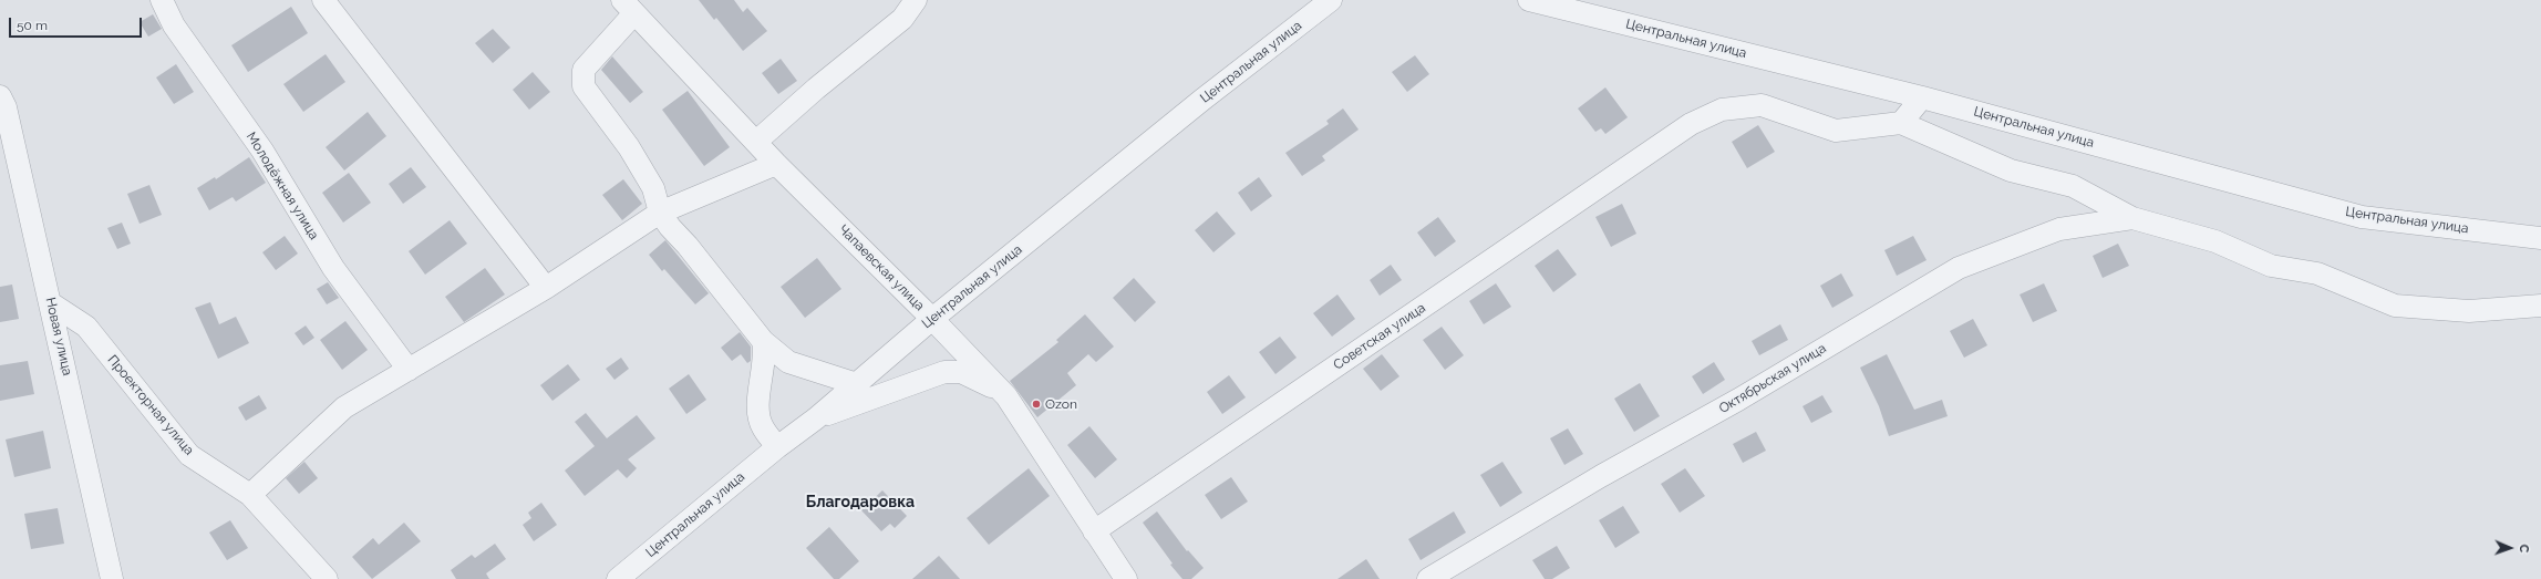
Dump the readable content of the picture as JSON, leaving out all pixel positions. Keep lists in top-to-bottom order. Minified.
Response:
{"streets":{"street":["Центральная улица","Молодёжная улица","Чапаевская улица","Новая улица","Советская улица","Октябрьская улица","Проекторная улица"]},"crossings":[["Центральная улица","Чапаевская улица"],["Чапаевская улица","Советская улица"],["Новая улица","Проекторная улица"]],"districts":["Благодаровка"],"places":["Ozon"],"scale_bar":"50 m","north":"right"}
